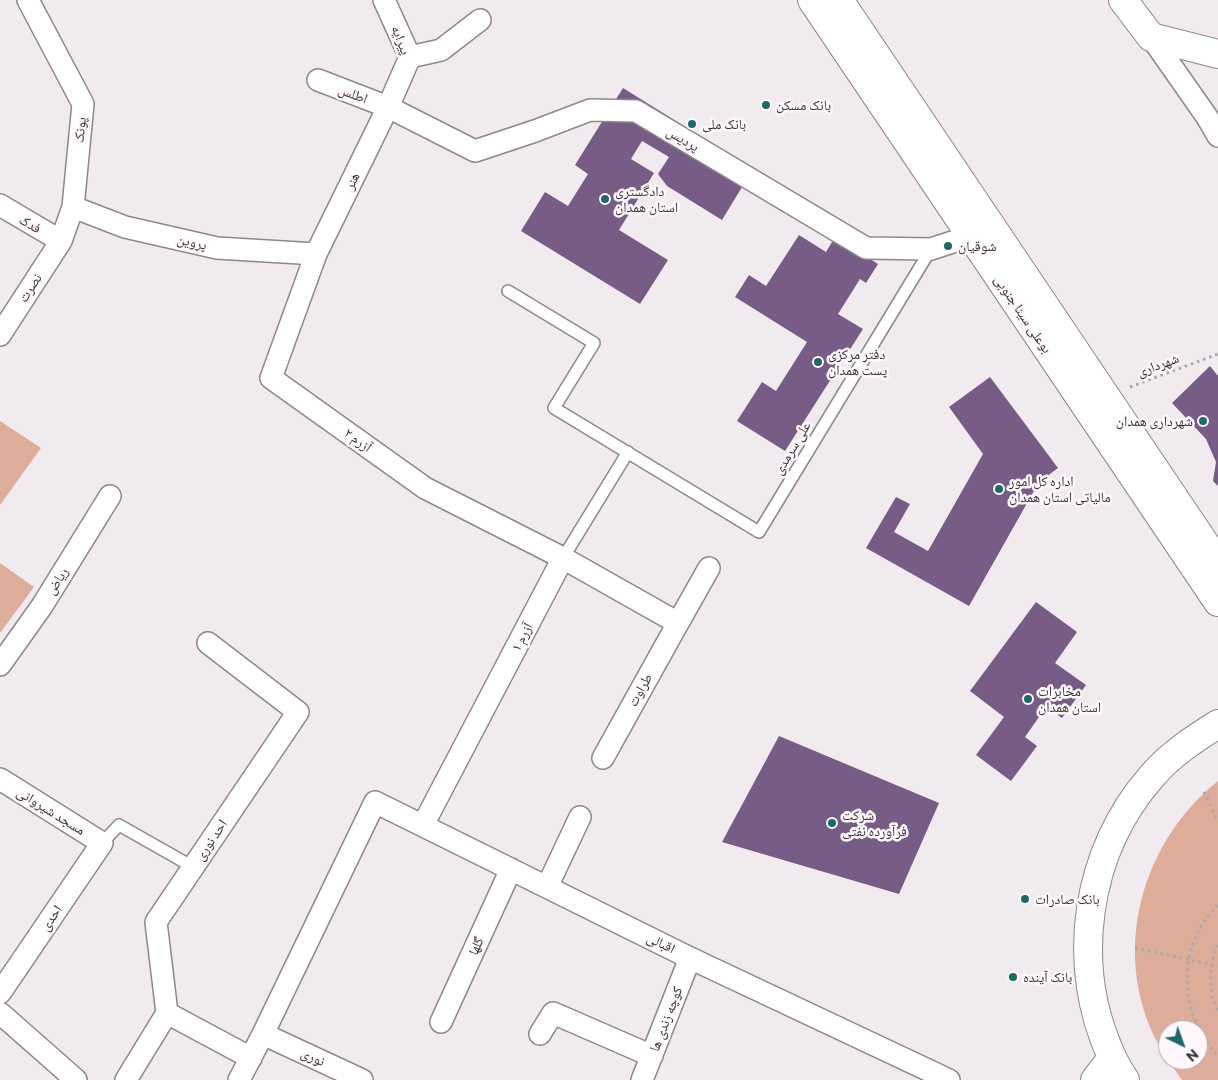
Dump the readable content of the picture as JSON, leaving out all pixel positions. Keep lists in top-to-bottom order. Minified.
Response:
{"streets":{"main road":["بوعلی سینا جنوبی"],"street":["پیرایه","اطلس","پونک","پردیس","هنر","فدک","پروین","نصرت","آزرم ۲","ریاض","آزرم ۱","طراوت","مسجد شیروانی","احد نوری","احدی","اقبالی","گلها","کوچه زندی ها","نوری"],"lane":["علی سرمدی"],"path":["شهرداری"]},"crossings":[["پیرایه","اطلس"],["پیرایه","پردیس"],["پیرایه","هنر"],["اطلس","پردیس"],["اطلس","هنر"],["پونک","فدک"],["پونک","پروین"],["پونک","نصرت"],["پردیس","هنر"],["پردیس","بوعلی سینا جنوبی"],["پردیس","علی سرمدی"],["هنر","پروین"],["هنر","آزرم ۲"],["فدک","نصرت"],["پروین","آزرم ۲"],["بوعلی سینا جنوبی","شهرداری"],["آزرم ۲","آزرم ۱"],["علی سرمدی","آزرم ۱"],["آزرم ۱","اقبالی"],["مسجد شیروانی","احدی"],["اقبالی","گلها"],["اقبالی","کوچه زندی ها"],["اقبالی","نوری"]],"places":["بانک مسکن","بانک ملی","دادگستری استان همدان","شوقیان","دفتر مرکزی پست همدان","شهرداری همدان","اداره کل امور مالیاتی استان همدان","مخابرات استان همدان","شرکت فرآورده نفتی","بانک صادرات","بانک آینده"],"north":"bottom right"}
